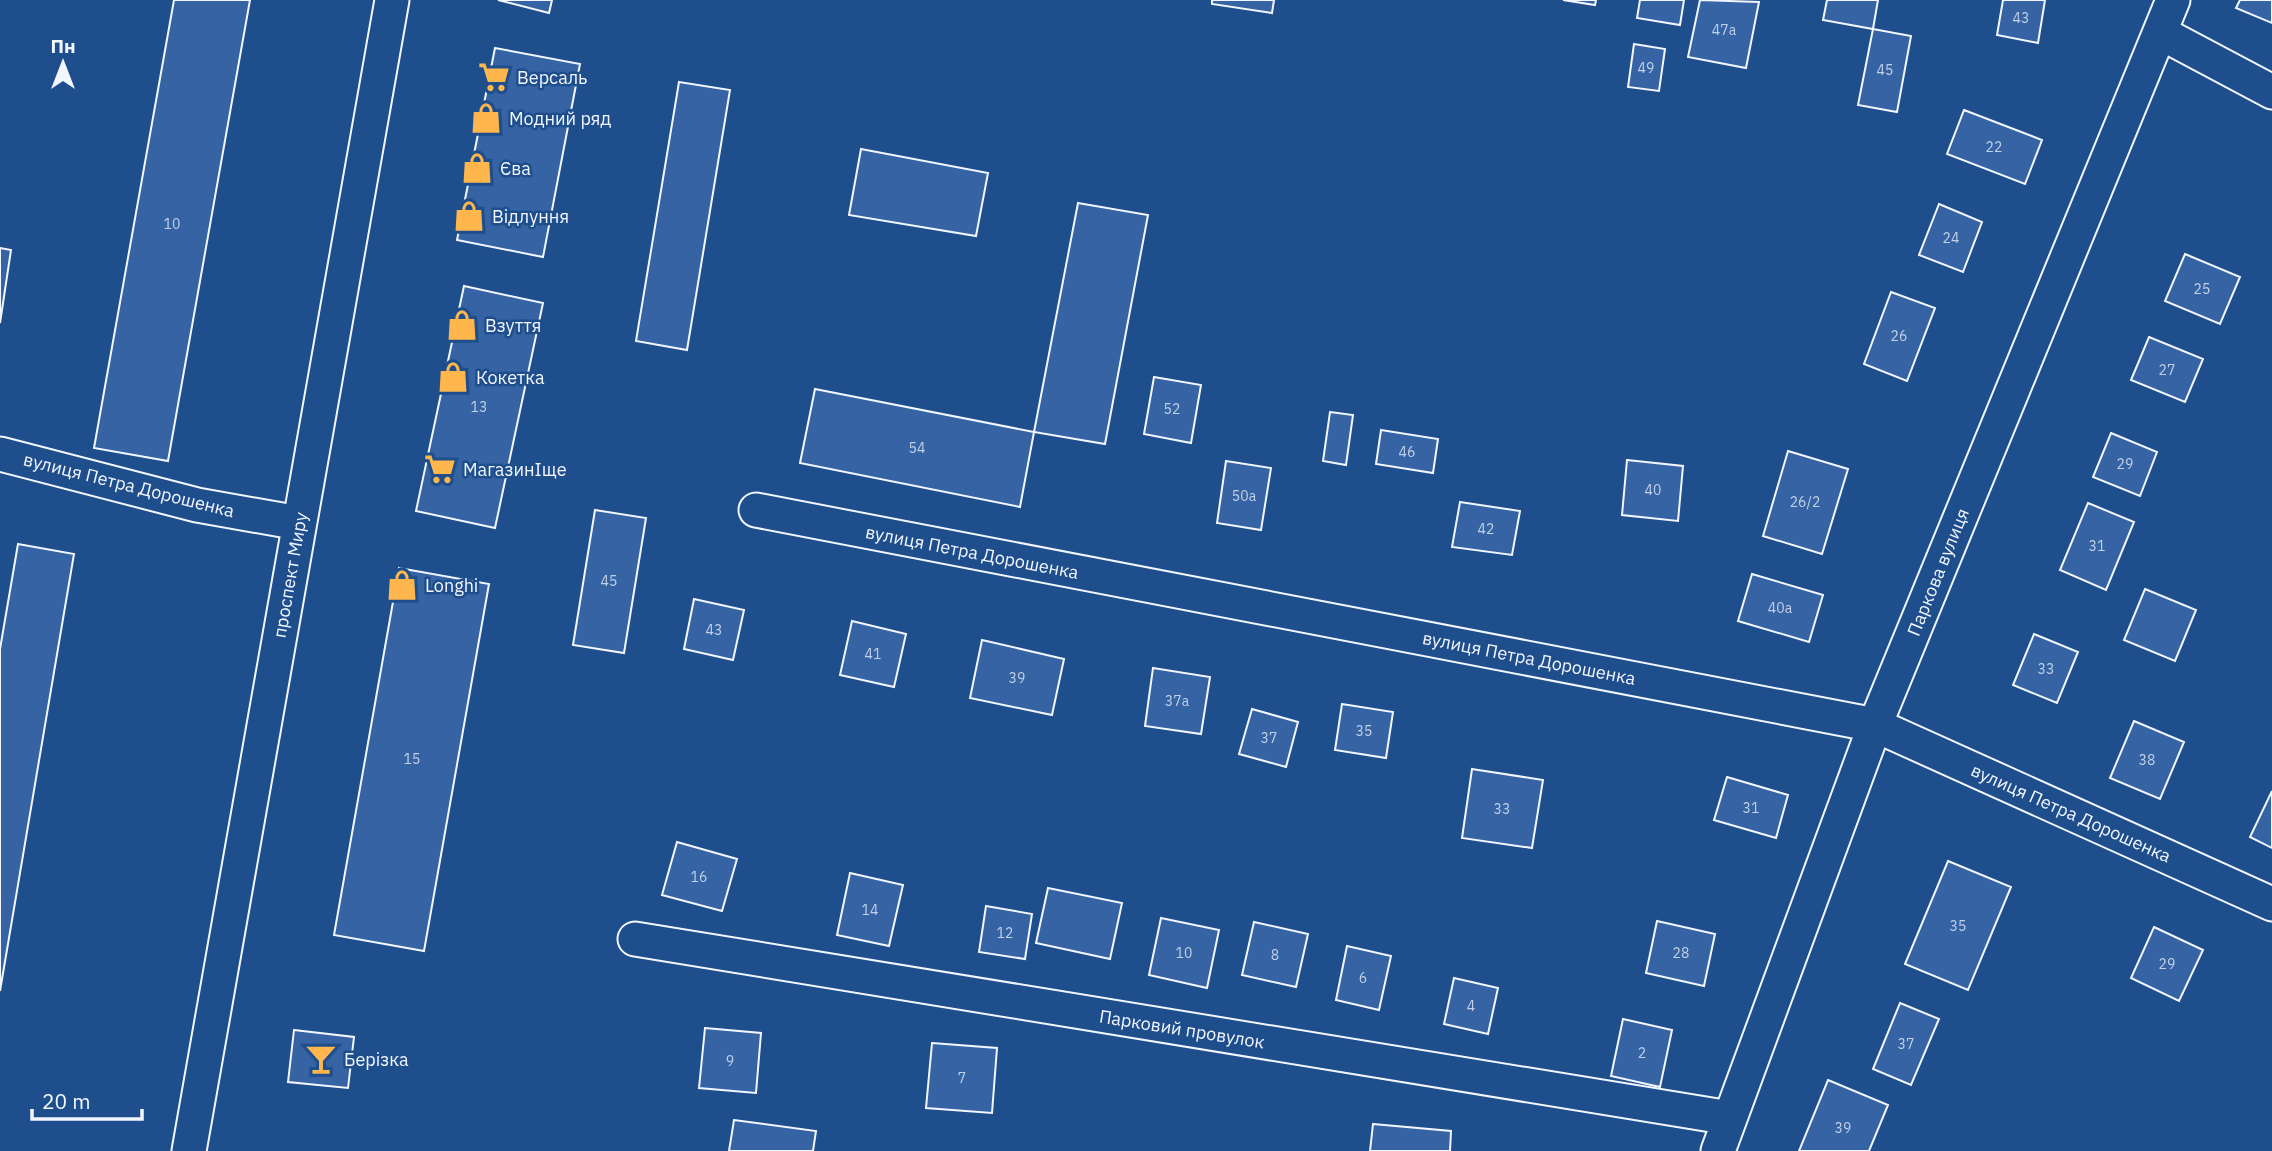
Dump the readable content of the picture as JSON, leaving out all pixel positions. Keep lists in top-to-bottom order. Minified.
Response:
{"streets":{"street":["вулиця Петра Дорошенка","Паркова вулиця","проспект Миру","Парковий провулок"]},"crossings":[["вулиця Петра Дорошенка","Паркова вулиця"],["вулиця Петра Дорошенка","проспект Миру"],["Паркова вулиця","Парковий провулок"]],"places":{"supermarket":["Версаль","МагазинІще"],"shop":["Модний ряд","Єва","Відлуння","Взуття","Кокетка","Longhi"],"bar":["Берізка"]},"house_numbers":["43","47а","49","45","22","10","24","25","26","27","13","52","54","46","29","40","50а","26/2","42","31","45","40а","43","41","33","39","37а","35","37","15","38","31","33","16","14","35","12","10","28","8","29","6","4","37","2","9","7","39"],"scale_bar":"20 m","north":"top"}
